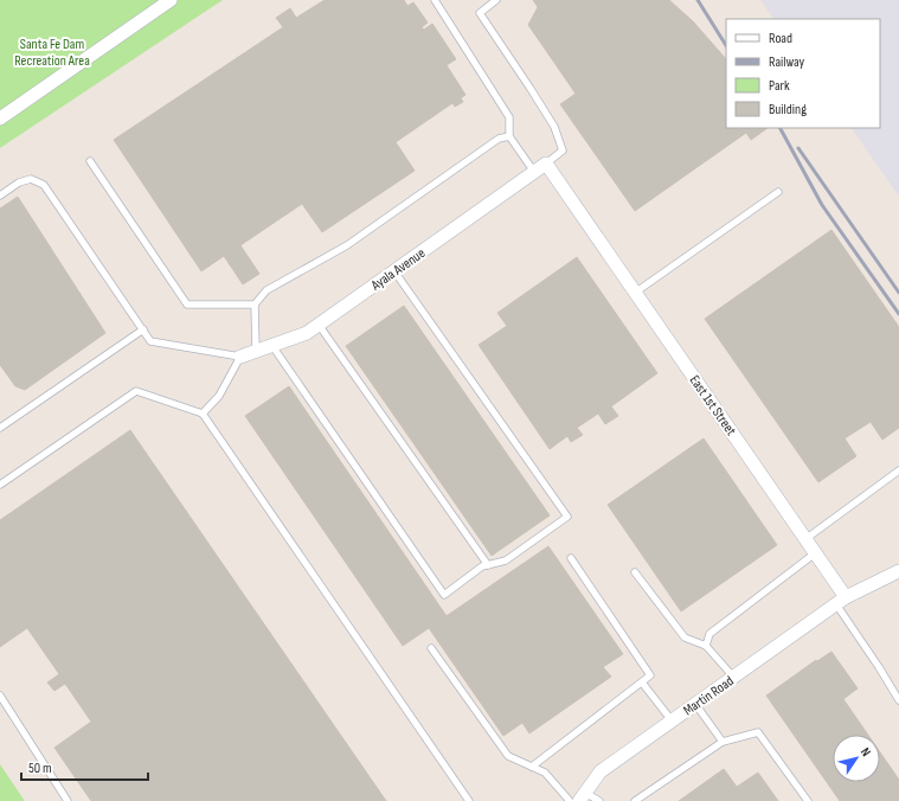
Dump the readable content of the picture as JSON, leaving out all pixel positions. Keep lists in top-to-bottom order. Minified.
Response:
{"streets":{"street":["Ayala Avenue","East 1st Street","Martin Road"]},"crossings":[["Ayala Avenue","East 1st Street"],["East 1st Street","Martin Road"]],"parks":["Santa Fe Dam Recreation Area"],"legend":["Road","Railway","Park","Building"],"scale_bar":"50 m","north":"top right"}
